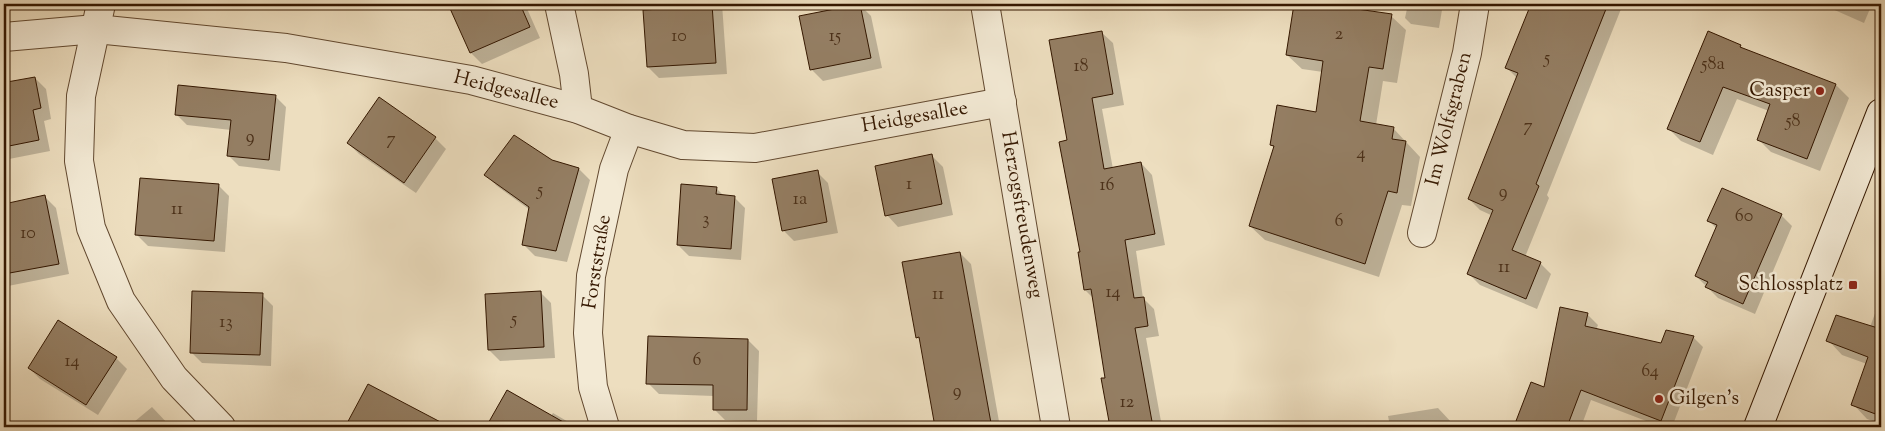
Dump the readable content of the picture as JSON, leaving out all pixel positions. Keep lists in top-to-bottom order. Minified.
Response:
{"streets":{"street":["Heidgesallee","Im Wolfsgraben","Herzogsfreudenweg","Forststraße"]},"crossings":[["Heidgesallee","Herzogsfreudenweg"],["Heidgesallee","Forststraße"]],"places":{"other":["Casper","Gilgen's"],"transit":["Schlossplatz"]},"house_numbers":["2","10","15","5","58a","18","58","7","9","7","4","1","16","5","9","1a","11","60","3","6","10","11","14","11","5","13","6","14","64","9","12"]}
